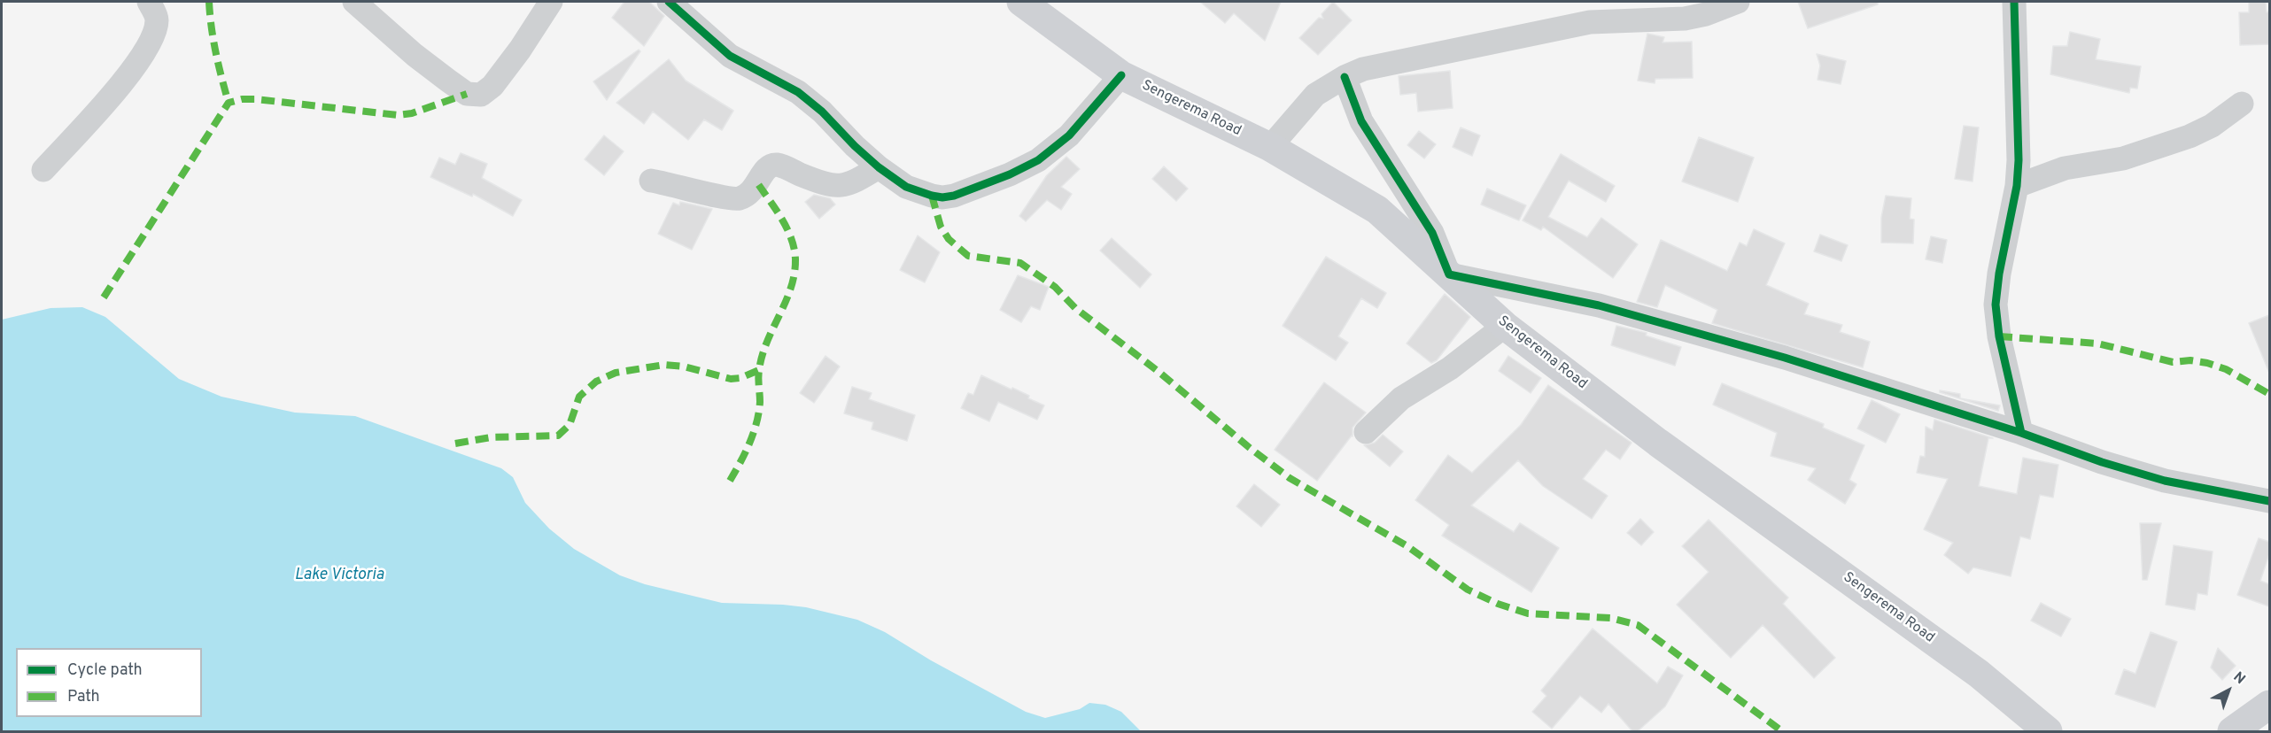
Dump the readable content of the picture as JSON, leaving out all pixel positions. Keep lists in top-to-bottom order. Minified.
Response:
{"streets":{"main road":["Sengerema Road"]},"water":["Lake Victoria"],"legend":["Cycle path","Path"],"north":"top right"}
